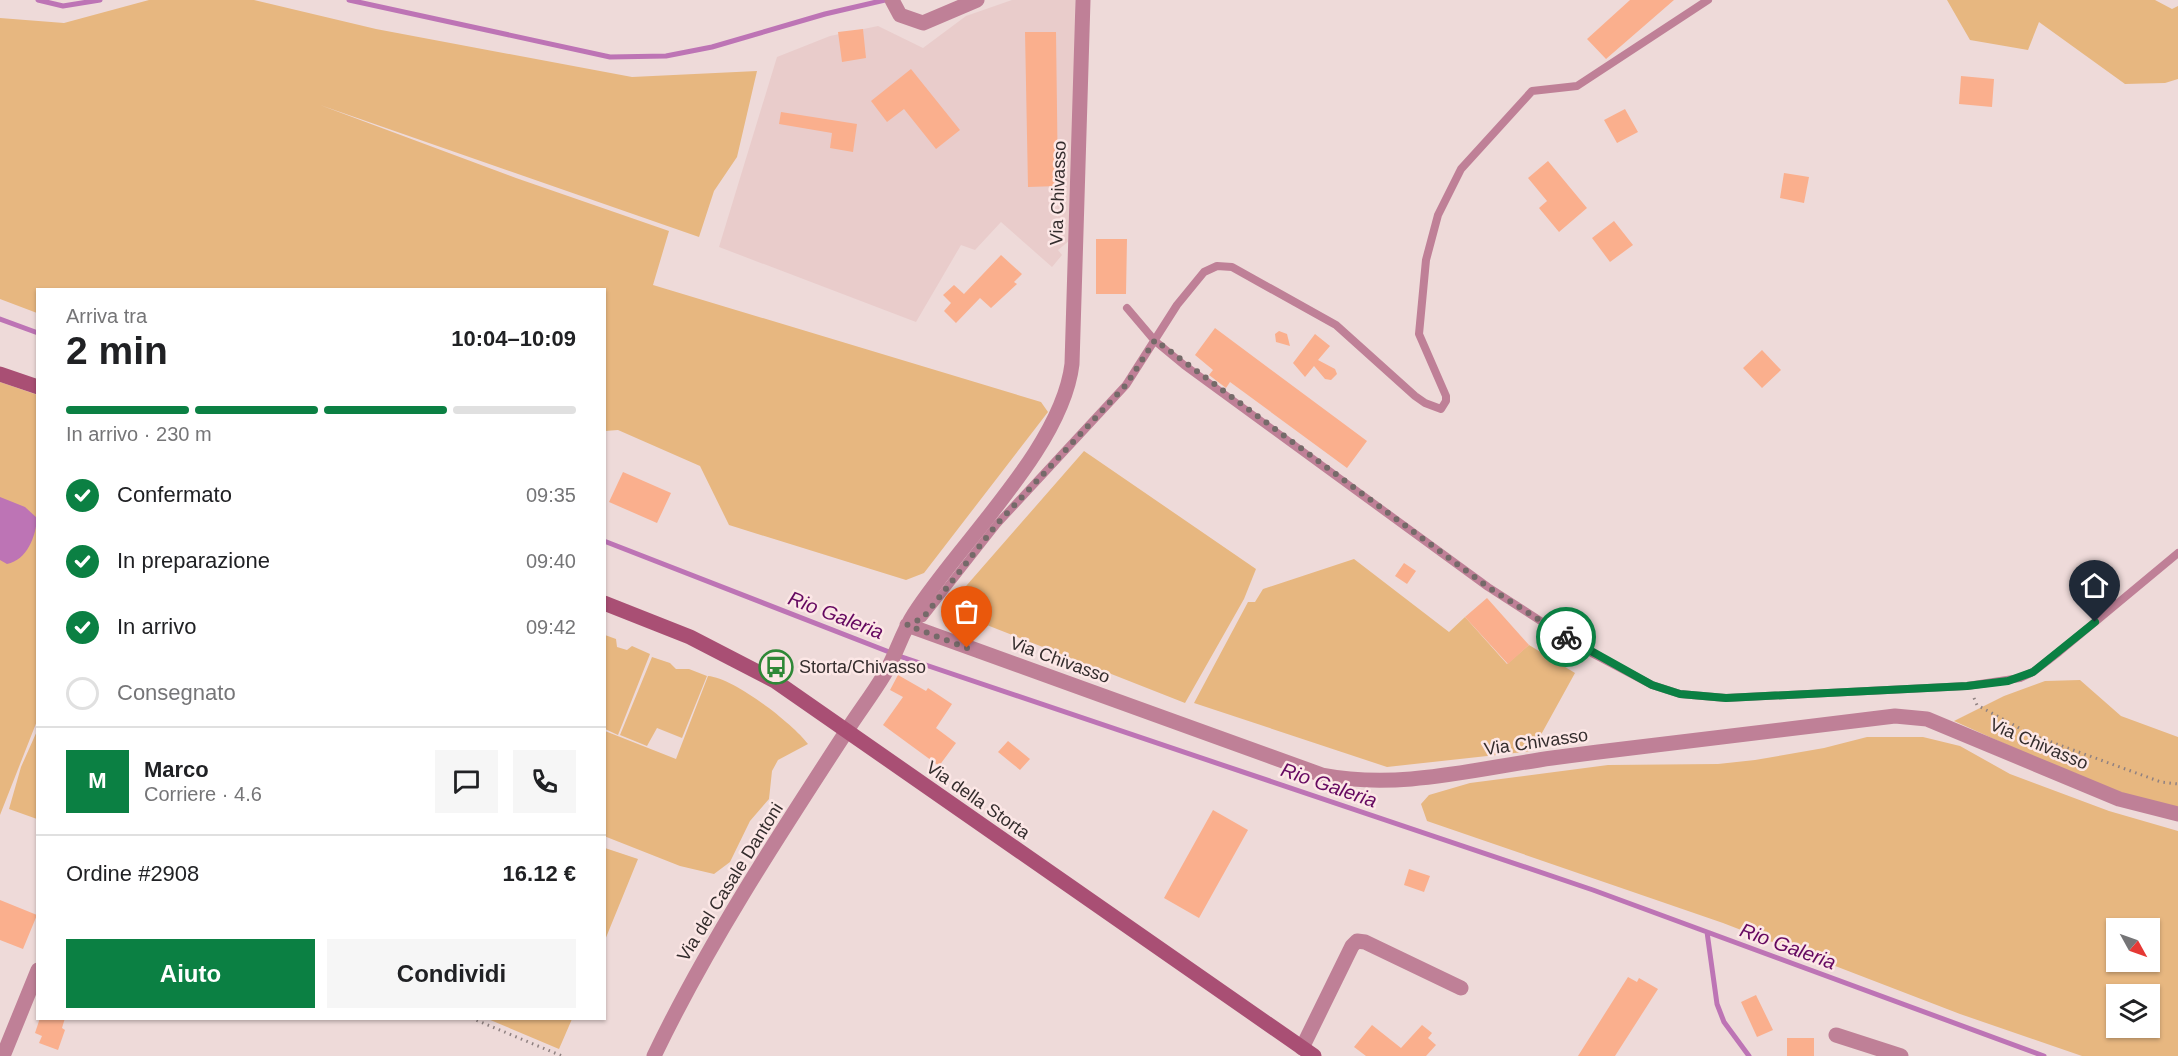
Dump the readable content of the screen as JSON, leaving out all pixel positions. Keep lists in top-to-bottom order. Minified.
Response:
{"streets":{"main road":["Via della Storta"],"street":["Via Chivasso","Via del Casale Dantoni"]},"crossings":[["Via Chivasso","Via della Storta"],["Via Chivasso","Via del Casale Dantoni"],["Via della Storta","Via del Casale Dantoni"]],"water":["Rio Galeria"],"places":{"bus stop":["Storta/Chivasso"]},"north":"bottom right","page":{"heading":["2 min","Arriva tra","10:04–10:09"],"panel":["Marco","Corriere · 4.6","Ordine #2908","16.12 €"],"bar":"In arrivo · 230 m","list":[["Confermato","09:35"],["In preparazione","09:40"],["In arrivo","09:42"],"Consegnato"],"round":"M","buttons":["Aiuto","Condividi"]}}
